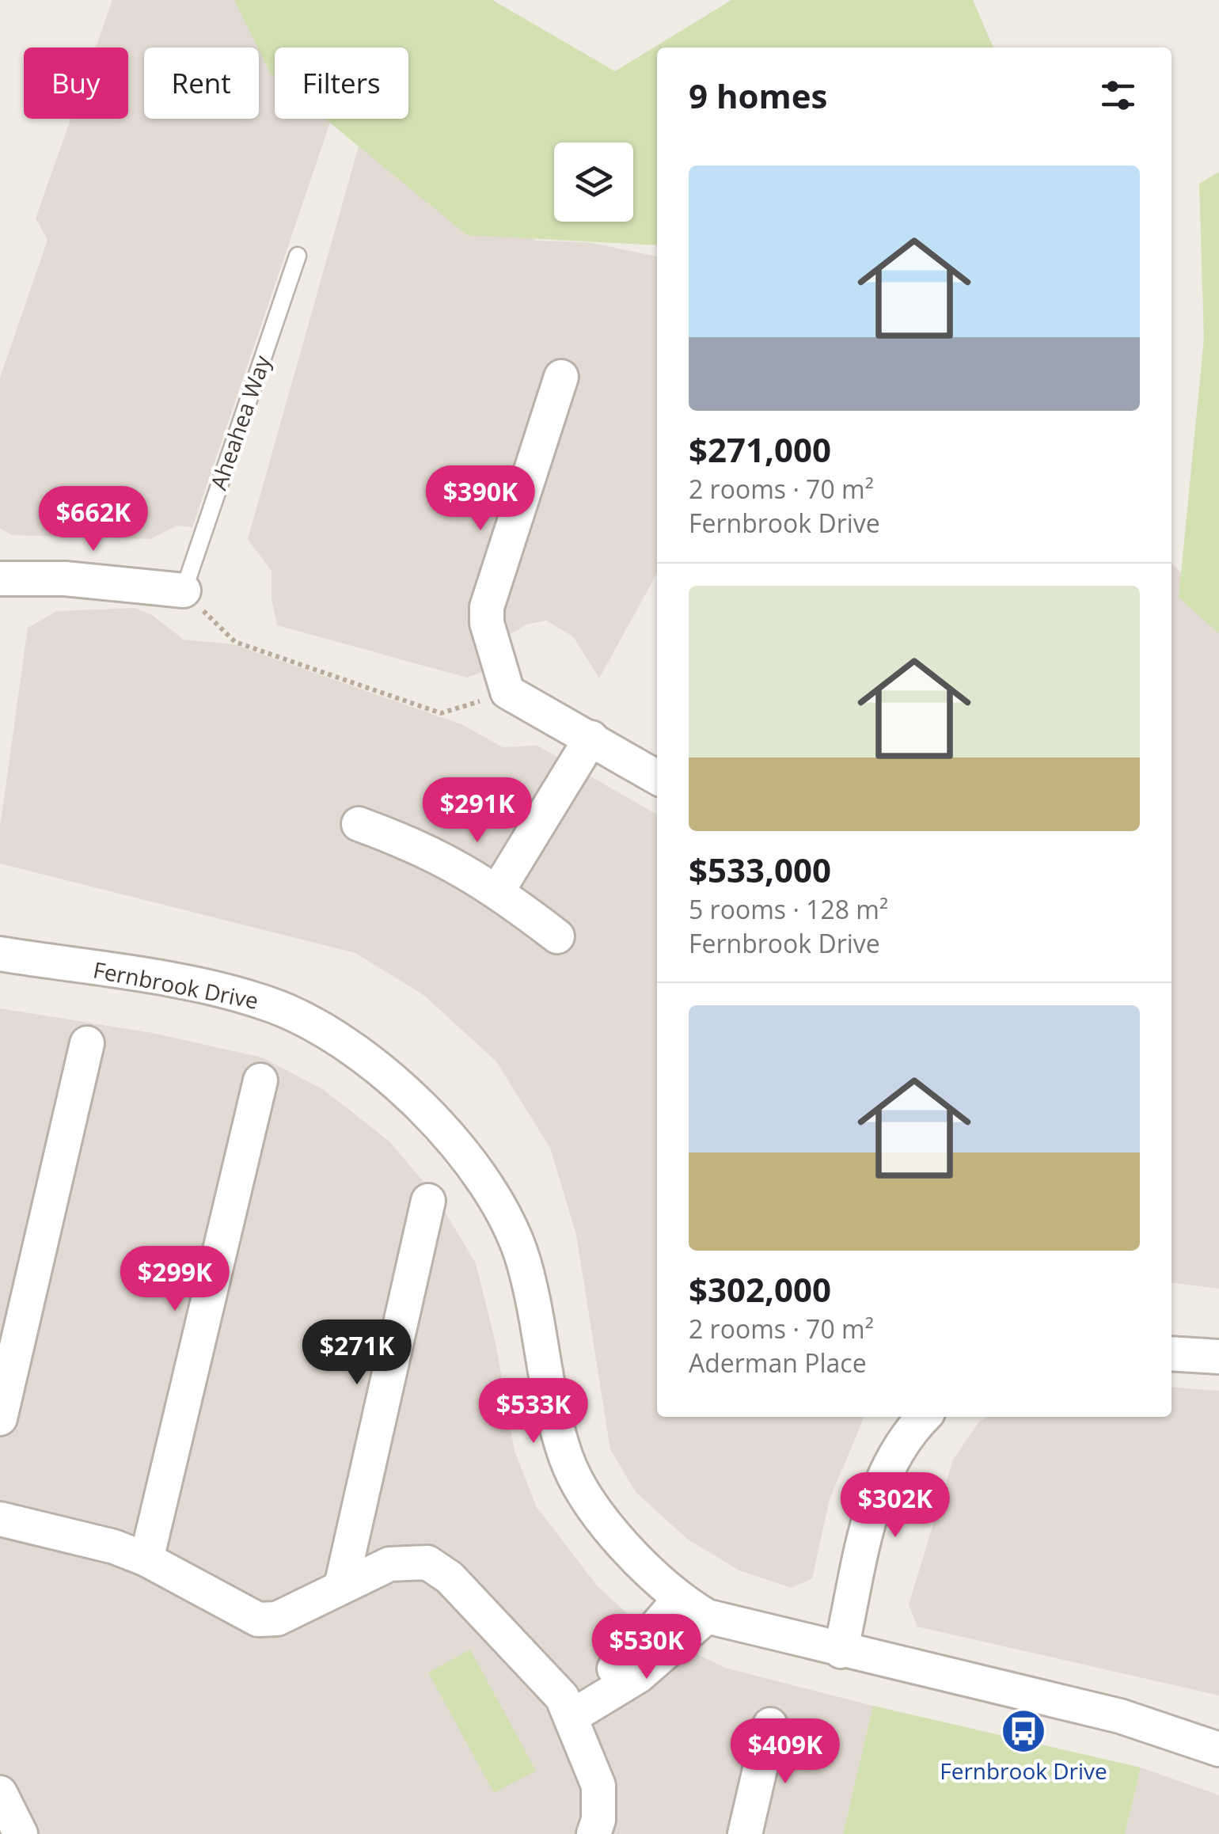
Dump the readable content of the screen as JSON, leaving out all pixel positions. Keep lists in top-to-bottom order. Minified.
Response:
{"streets":{"street":["Fernbrook Drive"],"lane":["Aheahea Way"]},"places":{"bus stop":["Fernbrook Drive"]},"page":{"chip":["Buy","Rent","Filters"],"heading":"9 homes","list":[{"name":"$271,000","note":"2 rooms · 70 m² · Fernbrook Drive"},{"name":"$533,000","note":"5 rooms · 128 m² · Fernbrook Drive"},{"name":"$302,000","note":"2 rooms · 70 m² · Aderman Place"}],"price":["$390K","$662K","$291K","$299K","$271K","$533K","$302K","$530K","$409K"]}}
